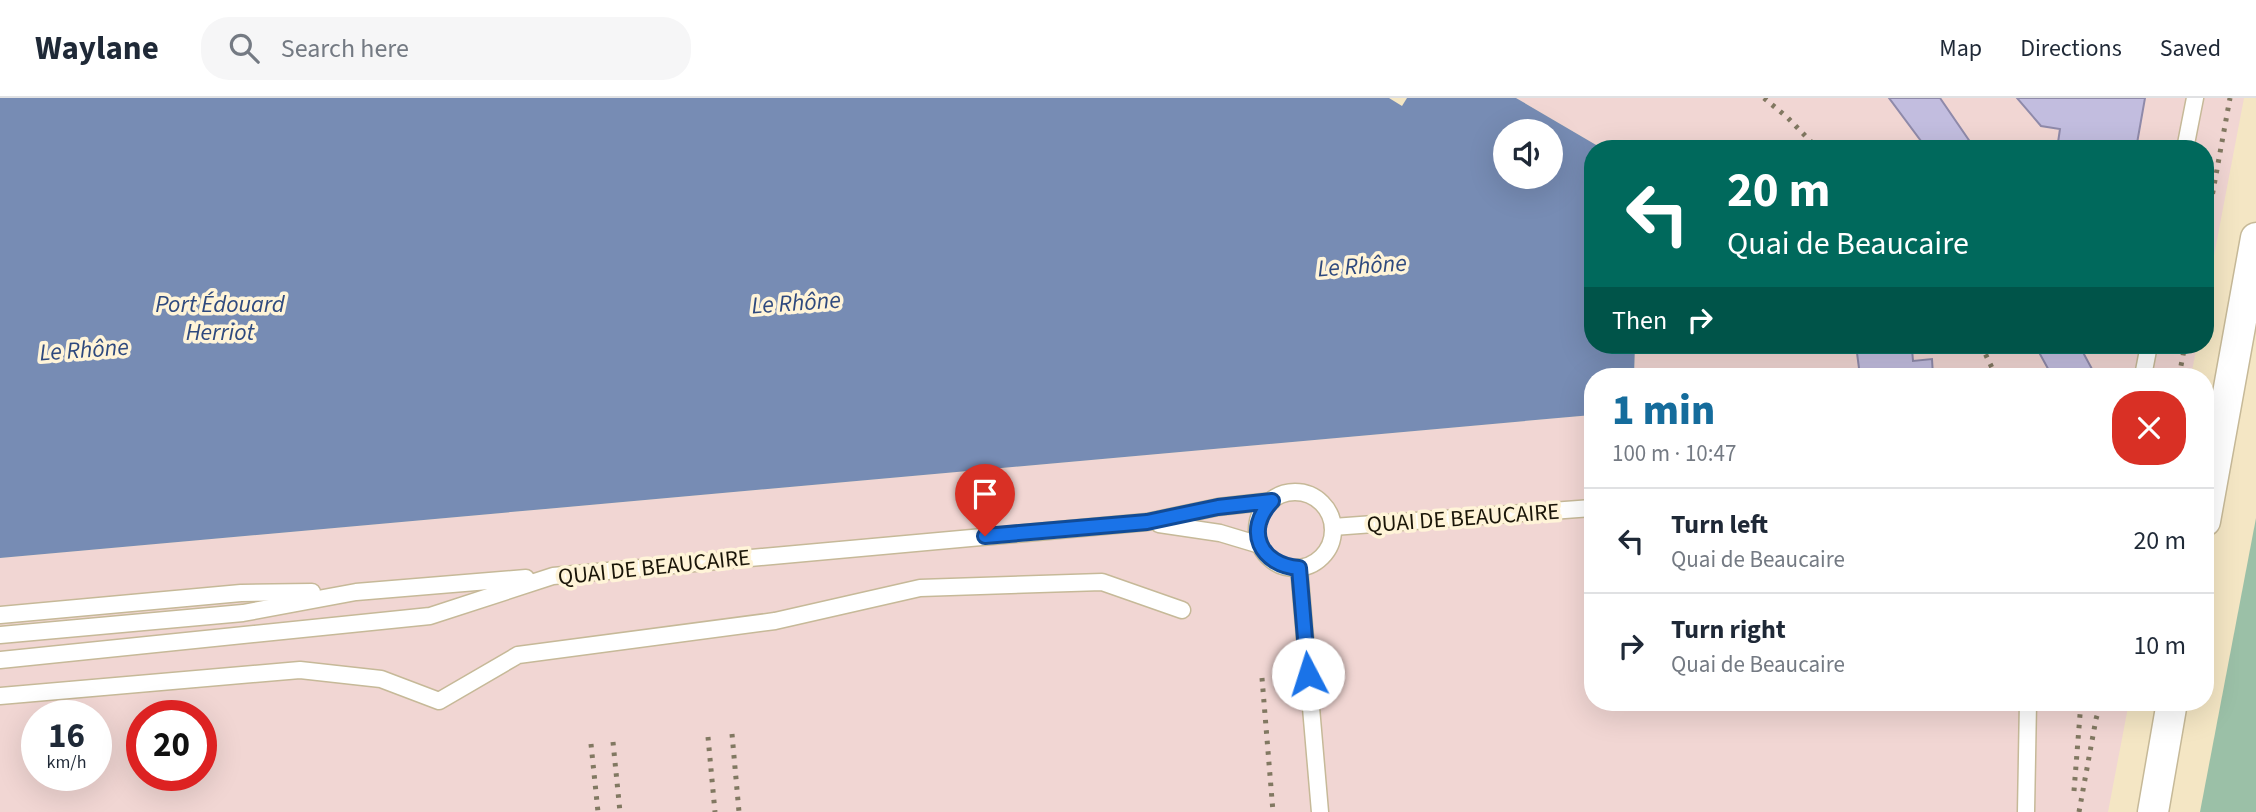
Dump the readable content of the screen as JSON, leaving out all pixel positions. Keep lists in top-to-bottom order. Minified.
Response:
{"streets":{"lane":["QUAI DE BEAUCAIRE"]},"water":["Le Rhône","Port Édouard Herriot"],"page":{"header":"Waylane","search":"Search here","nav":["Map","Directions","Saved"],"turn":["20 m","Quai de Beaucaire"],"then":"Then","heading":["1 min","100 m · 10:47"],"list":[{"name":"Turn left","note":"Quai de Beaucaire","value":"20 m"},{"name":"Turn right","note":"Quai de Beaucaire","value":"10 m"}],"speed":"16 km/h","limit":"20"}}
